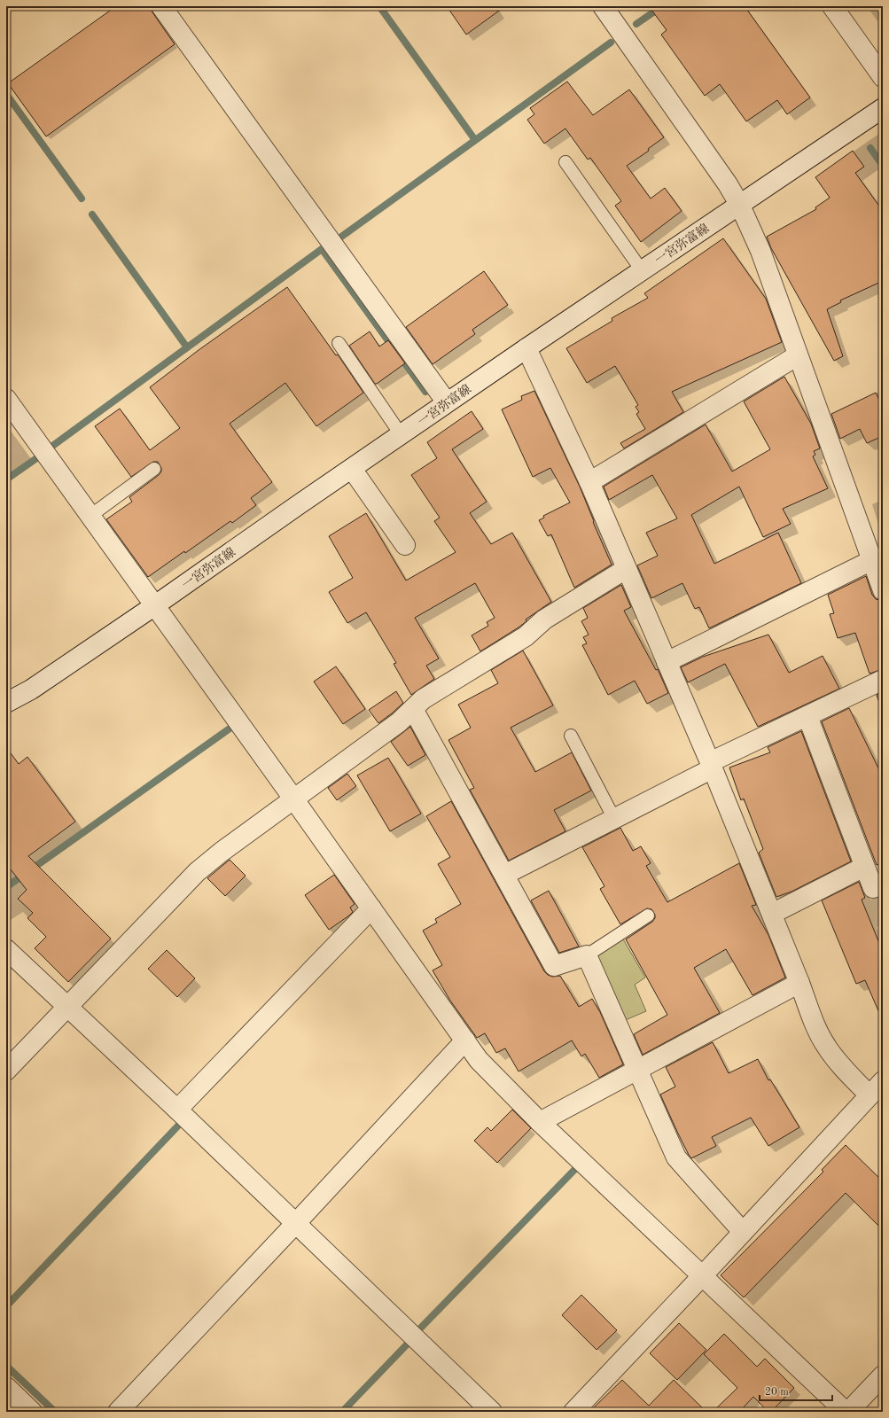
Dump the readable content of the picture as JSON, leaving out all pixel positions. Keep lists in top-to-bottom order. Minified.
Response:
{"streets":{"street":["一宮弥富線"]},"scale_bar":"20 m"}
